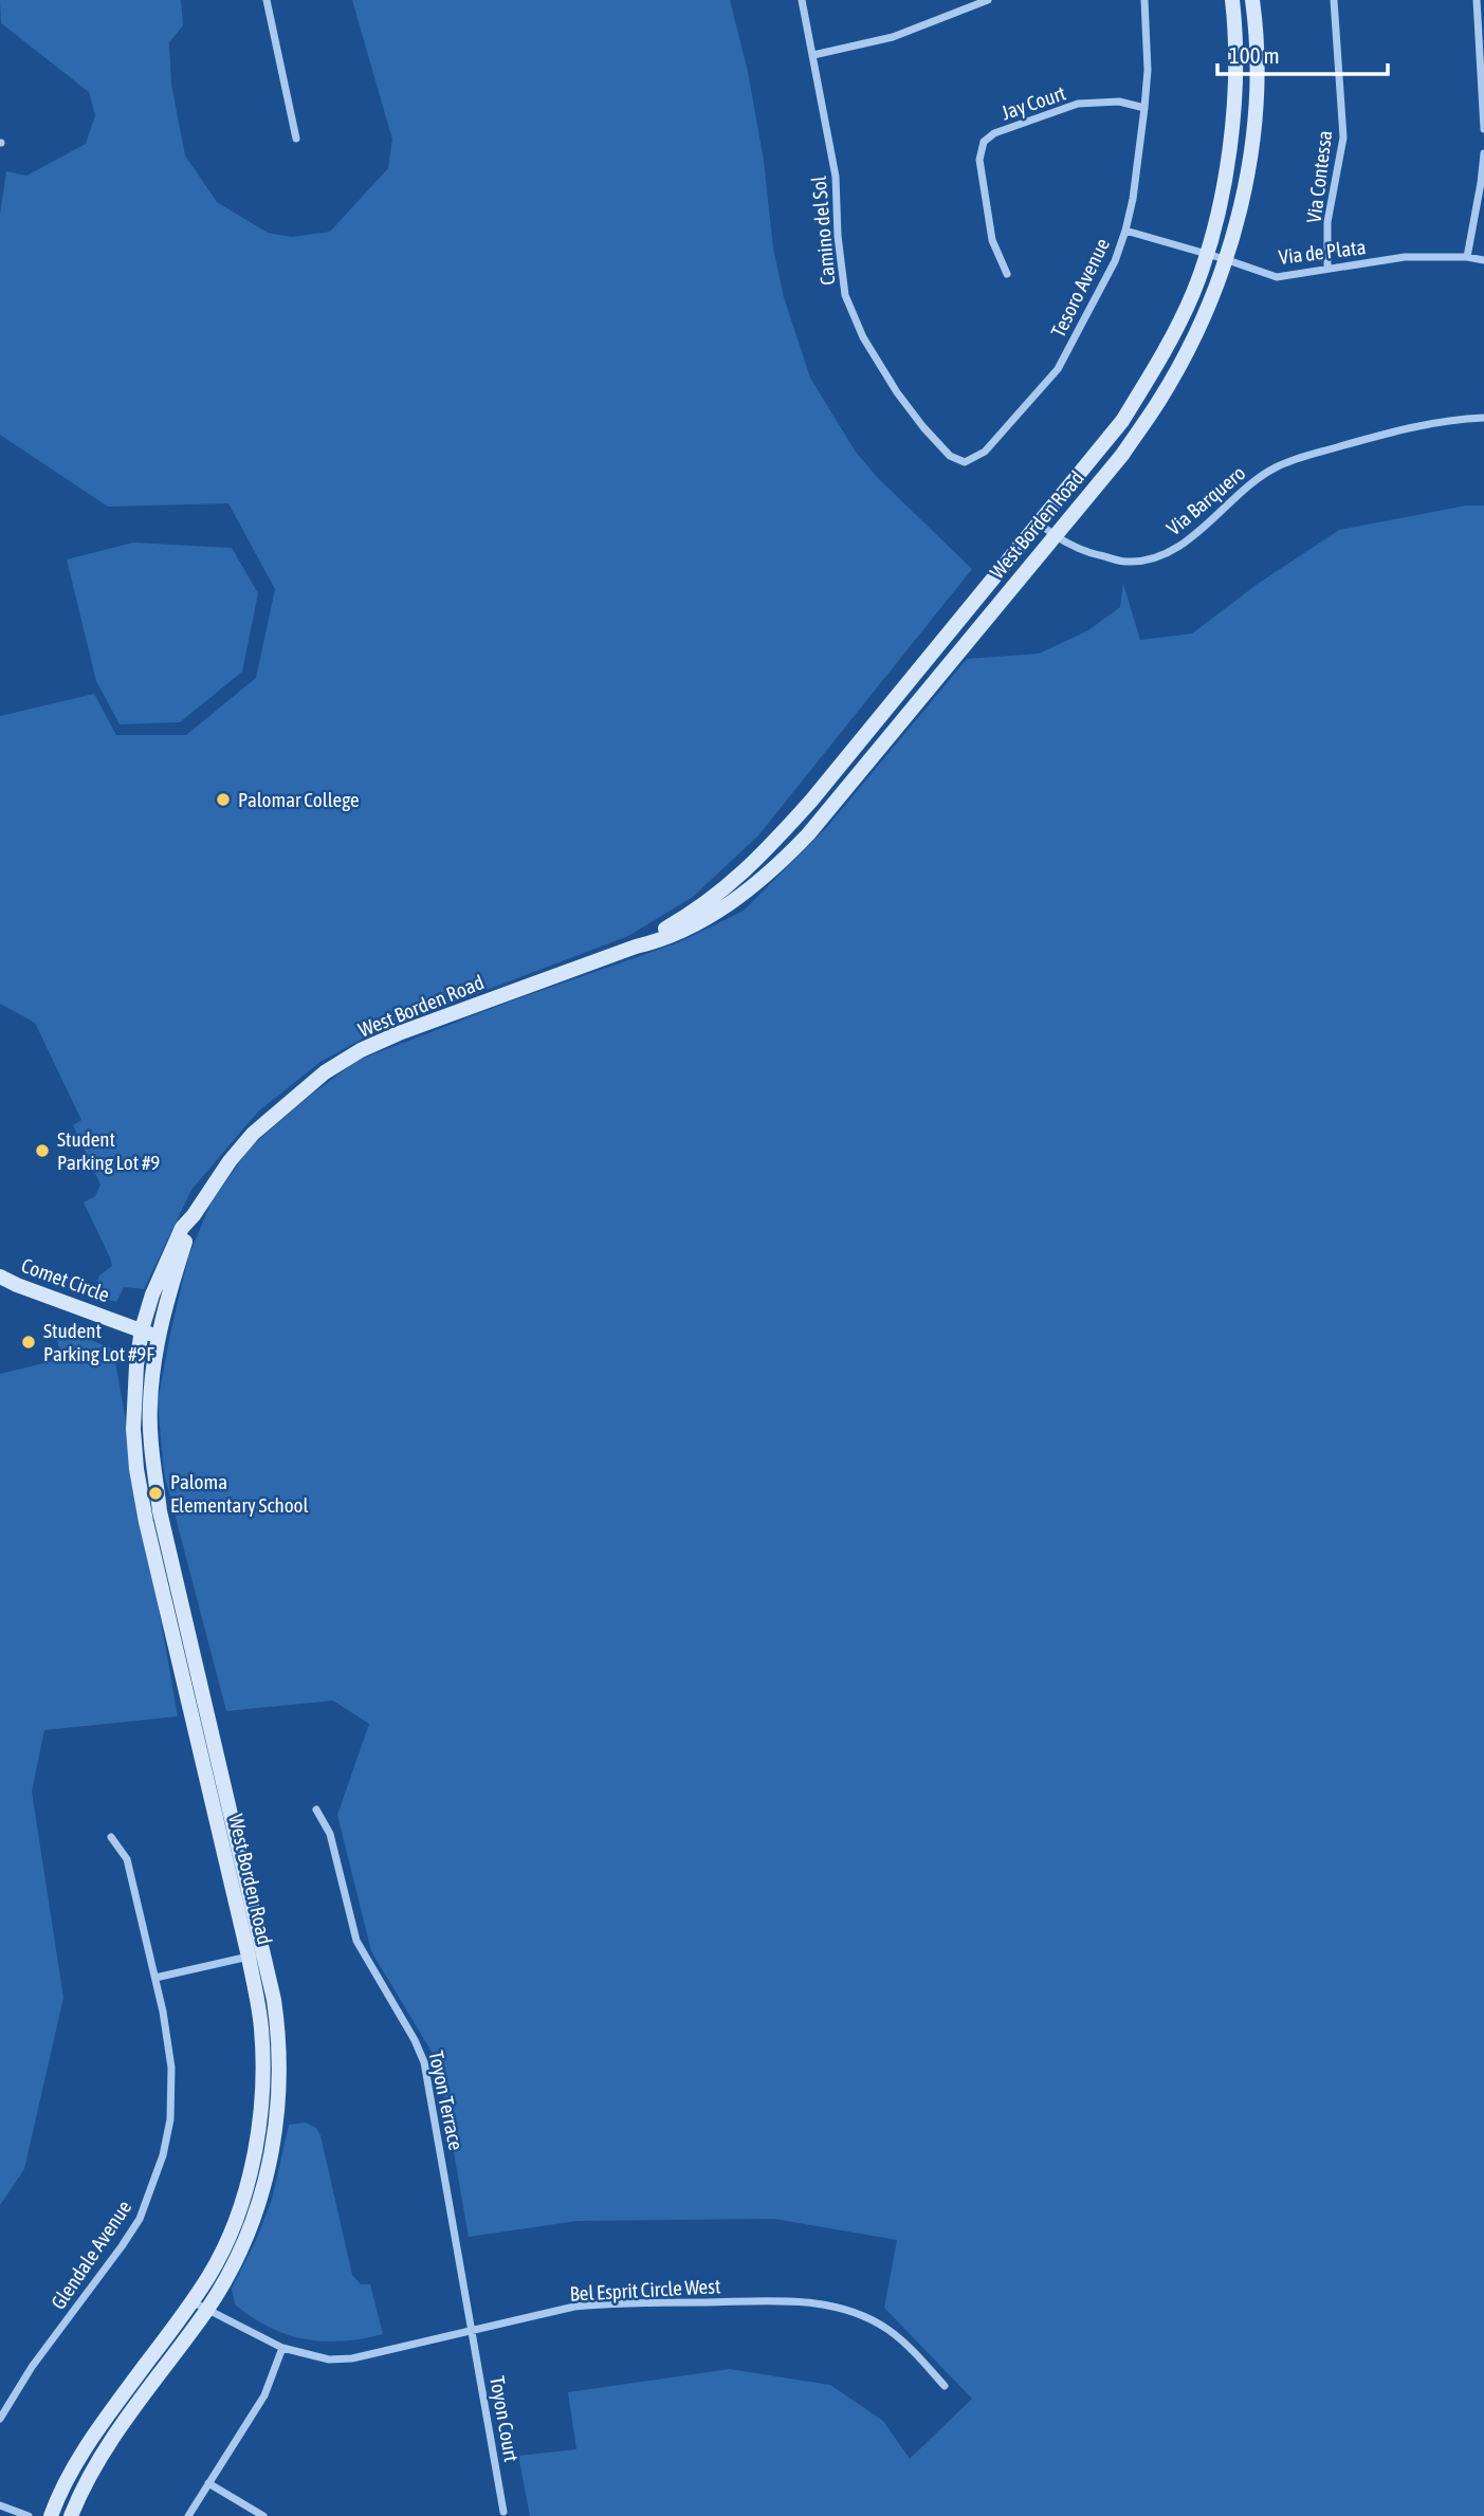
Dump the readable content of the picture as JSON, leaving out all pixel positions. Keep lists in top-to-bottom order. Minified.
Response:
{"streets":{"main road":["West Borden Road","Comet Circle"],"street":["Jay Court","Via Contessa","Camino del Sol","Via de Plata","Tesoro Avenue","Via Barquero","Toyon Terrace","Glendale Avenue","Bel Esprit Circle West","Toyon Court"]},"crossings":[["Jay Court","Tesoro Avenue"],["Via Contessa","Via de Plata"],["Camino del Sol","Tesoro Avenue"],["Via de Plata","Tesoro Avenue"],["Via de Plata","West Borden Road"],["Via Barquero","West Borden Road"],["West Borden Road","Comet Circle"],["West Borden Road","Bel Esprit Circle West"],["Toyon Terrace","Bel Esprit Circle West"],["Toyon Terrace","Toyon Court"],["Bel Esprit Circle West","Toyon Court"]],"places":["Palomar College","Student Parking Lot #9","Student Parking Lot #9F","Paloma Elementary School"],"scale_bar":"100 m"}
